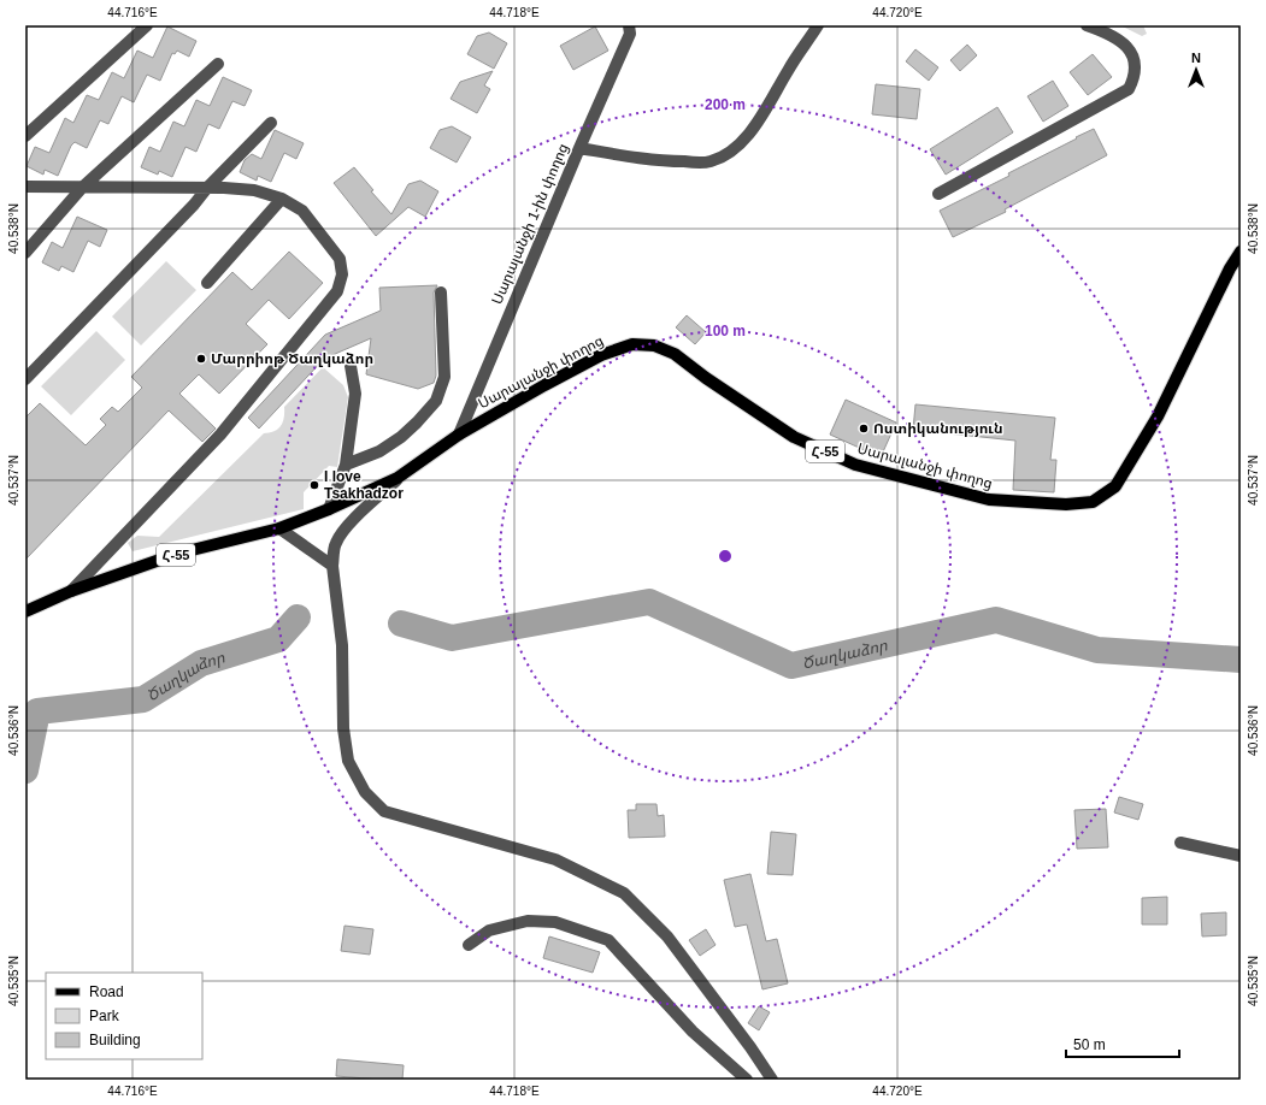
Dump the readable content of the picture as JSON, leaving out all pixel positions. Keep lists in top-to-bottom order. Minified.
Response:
{"streets":{"main road":["Սարալանջի փողոց","Հ-55"],"street":["Սարալանջի 1-ին փողոց"]},"crossings":[["Սարալանջի 1-ին փողոց","Սարալանջի փողոց"],["Սարալանջի փողոց","Հ-55"]],"water":["Ծաղկաձոր"],"places":["Մարրիոթ Ծաղկաձոր","Ոստիկանություն","I love Tsakhadzor"],"legend":["Road","Park","Building"],"scale_bar":"50 m","north":"top","coordinates":["44.716°E","44.718°E","44.720°E","40.538°N","40.537°N","40.536°N","40.535°N"],"rings":["200 m","100 m"]}
